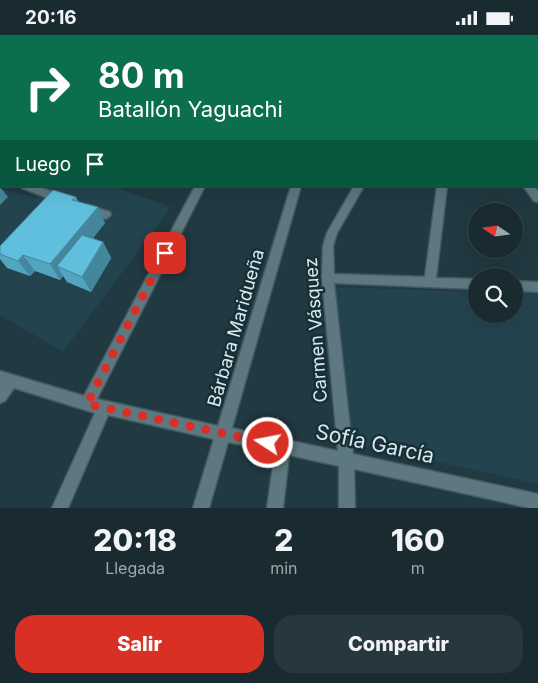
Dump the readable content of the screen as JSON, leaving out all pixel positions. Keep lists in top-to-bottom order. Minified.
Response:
{"streets":{"street":["Bárbara Maridueña","Carmen Vásquez","Sofía García"]},"crossings":[["Bárbara Maridueña","Sofía García"],["Carmen Vásquez","Sofía García"]],"north":"left","page":{"status":"20:16","turn":["80 m","Batallón Yaguachi"],"then":"Luego","eta":["20:18","Llegada","2","min","160","m"],"buttons":["Salir","Compartir"]}}
